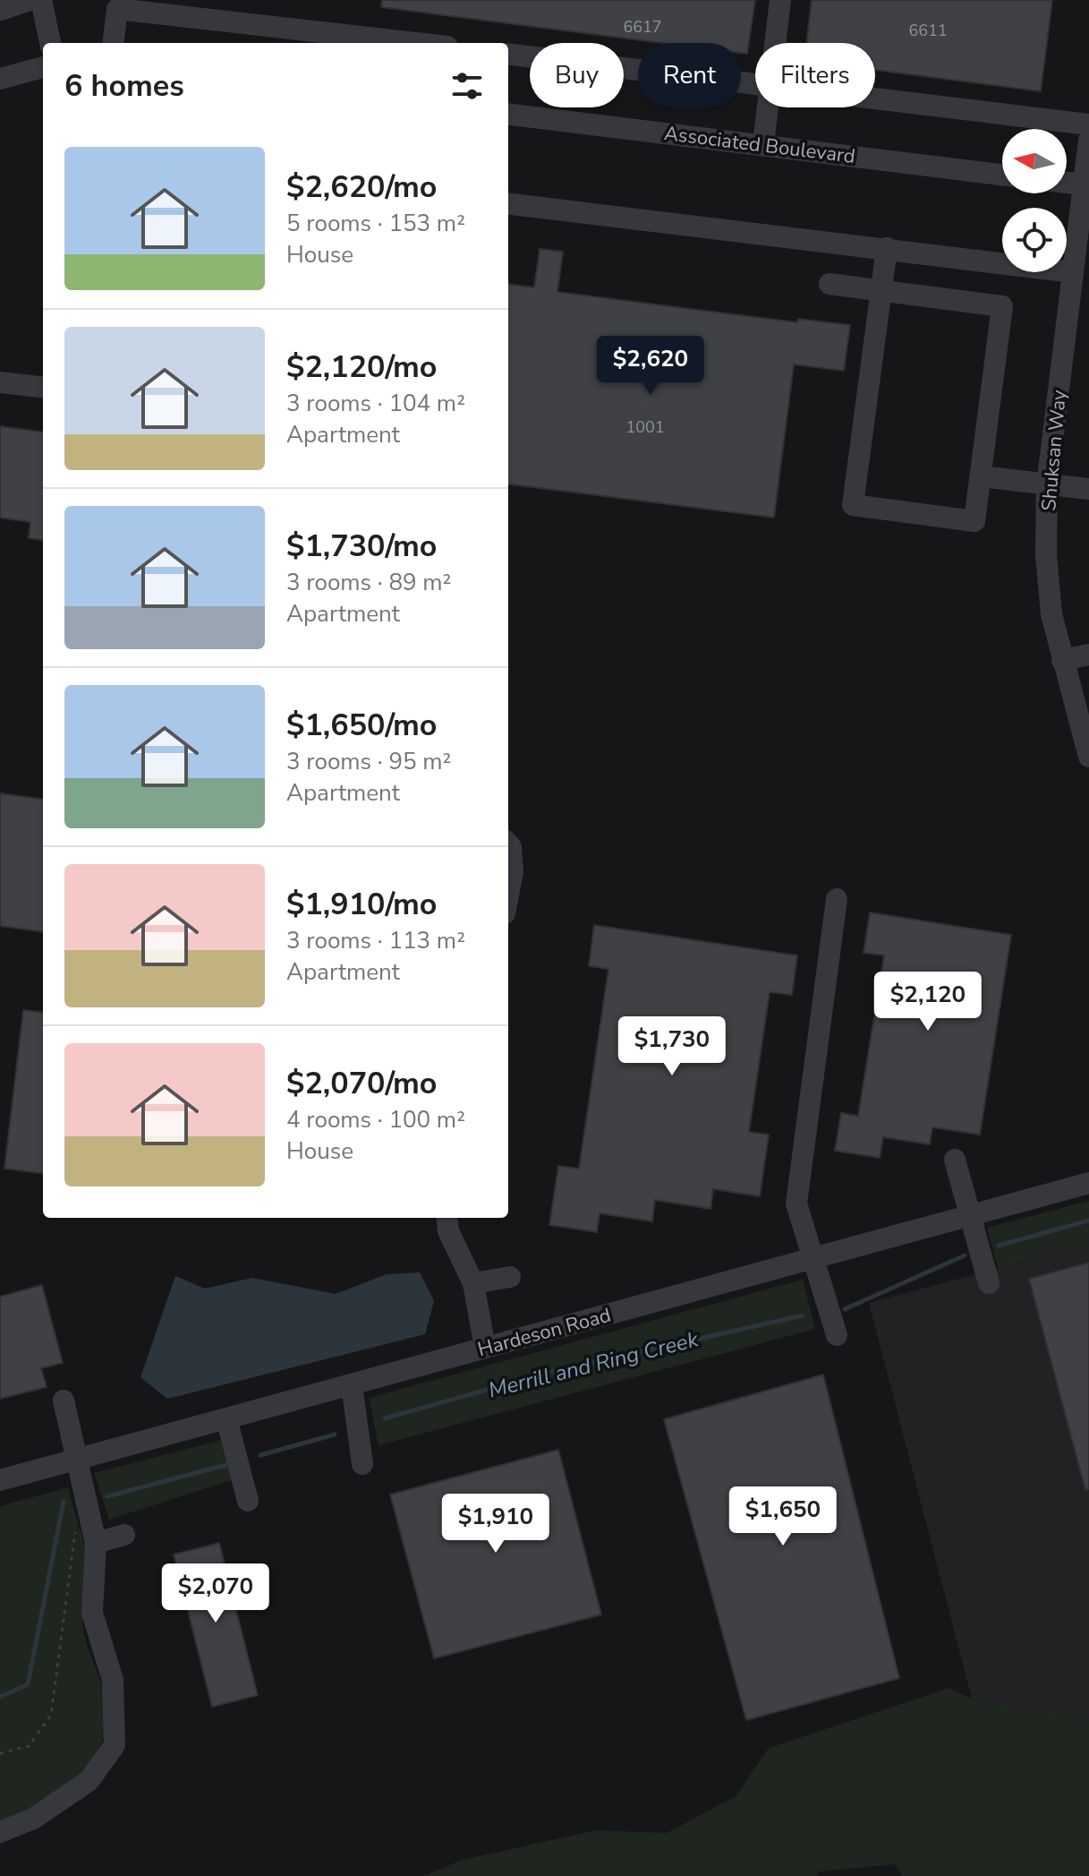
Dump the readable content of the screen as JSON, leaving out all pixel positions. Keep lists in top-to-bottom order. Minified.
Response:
{"streets":{"street":["Associated Boulevard","Shuksan Way","Hardeson Road"]},"water":["Merrill and Ring Creek"],"house_numbers":["6617","6611","1001"],"north":"left","page":{"chip":["Buy","Rent","Filters"],"heading":"6 homes","list":[{"name":"$2,620/mo","note":"5 rooms · 153 m² · House"},{"name":"$2,120/mo","note":"3 rooms · 104 m² · Apartment"},{"name":"$1,730/mo","note":"3 rooms · 89 m² · Apartment"},{"name":"$1,650/mo","note":"3 rooms · 95 m² · Apartment"},{"name":"$1,910/mo","note":"3 rooms · 113 m² · Apartment"},{"name":"$2,070/mo","note":"4 rooms · 100 m² · House"}],"price":["$2,620","$2,120","$1,730","$1,650","$1,910","$2,070"]}}
